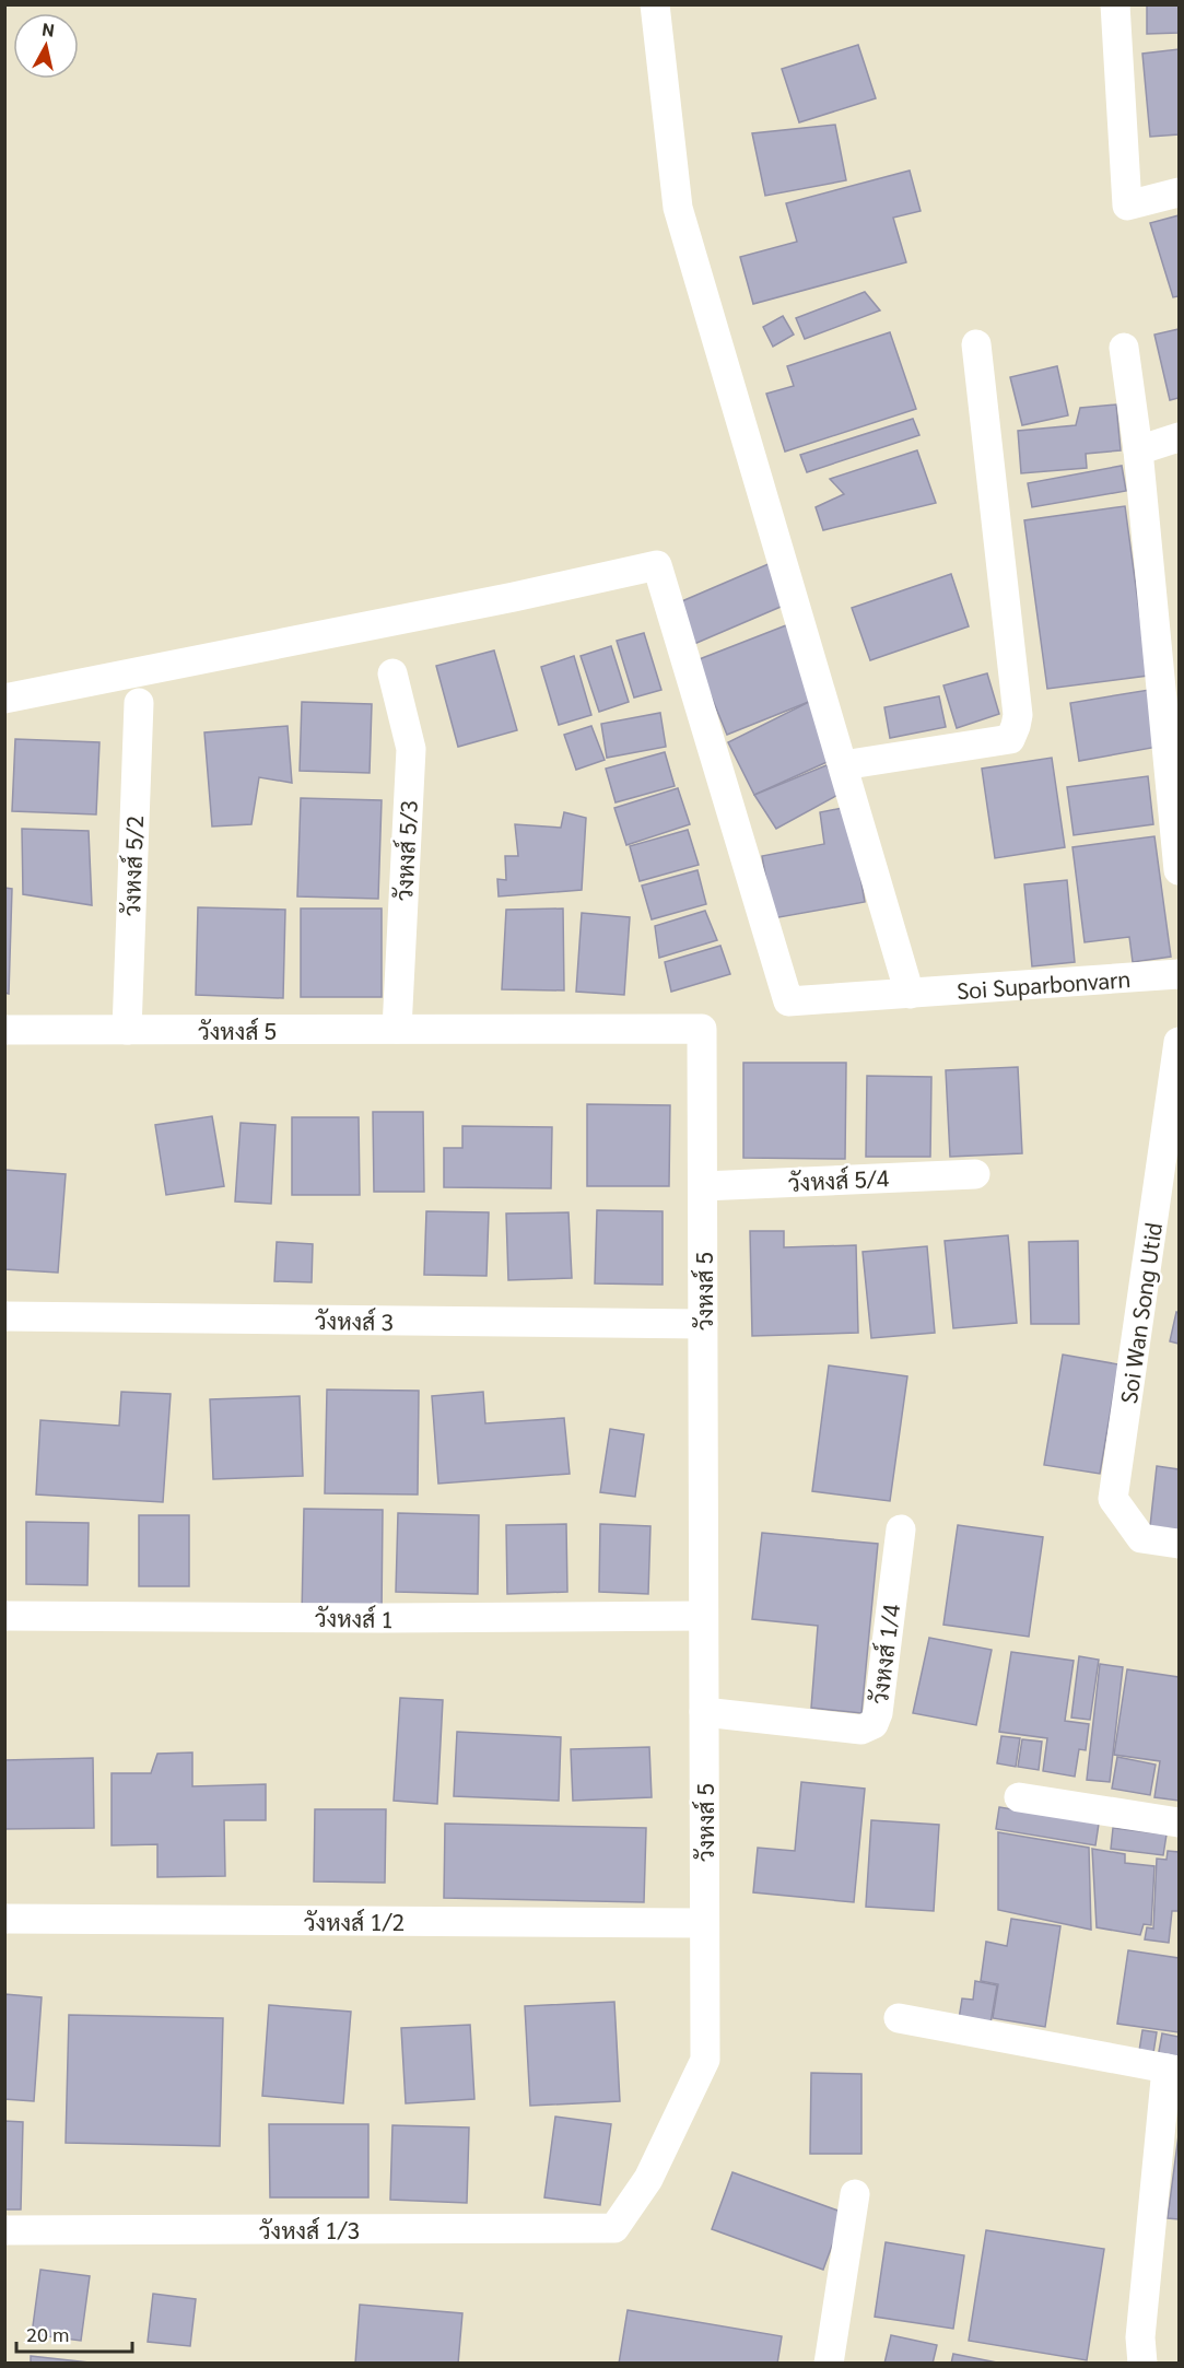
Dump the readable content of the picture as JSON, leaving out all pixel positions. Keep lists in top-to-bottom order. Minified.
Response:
{"streets":{"street":["วังหงส์ 5/3","วังหงส์ 5/2","Soi Suparbonvarn","วังหงส์ 5","วังหงส์ 5/4","Soi Wan Song Utid","วังหงส์ 3","วังหงส์ 1","วังหงส์ 1/4","วังหงส์ 1/2","วังหงส์ 1/3"]},"crossings":[["วังหงส์ 5/3","วังหงส์ 5"],["วังหงส์ 5/2","วังหงส์ 5"],["วังหงส์ 5","วังหงส์ 5/4"],["วังหงส์ 5","วังหงส์ 3"],["วังหงส์ 5","วังหงส์ 1"],["วังหงส์ 5","วังหงส์ 1/4"],["วังหงส์ 5","วังหงส์ 1/2"],["วังหงส์ 5","วังหงส์ 1/3"]],"scale_bar":"20 m","north":"top"}
